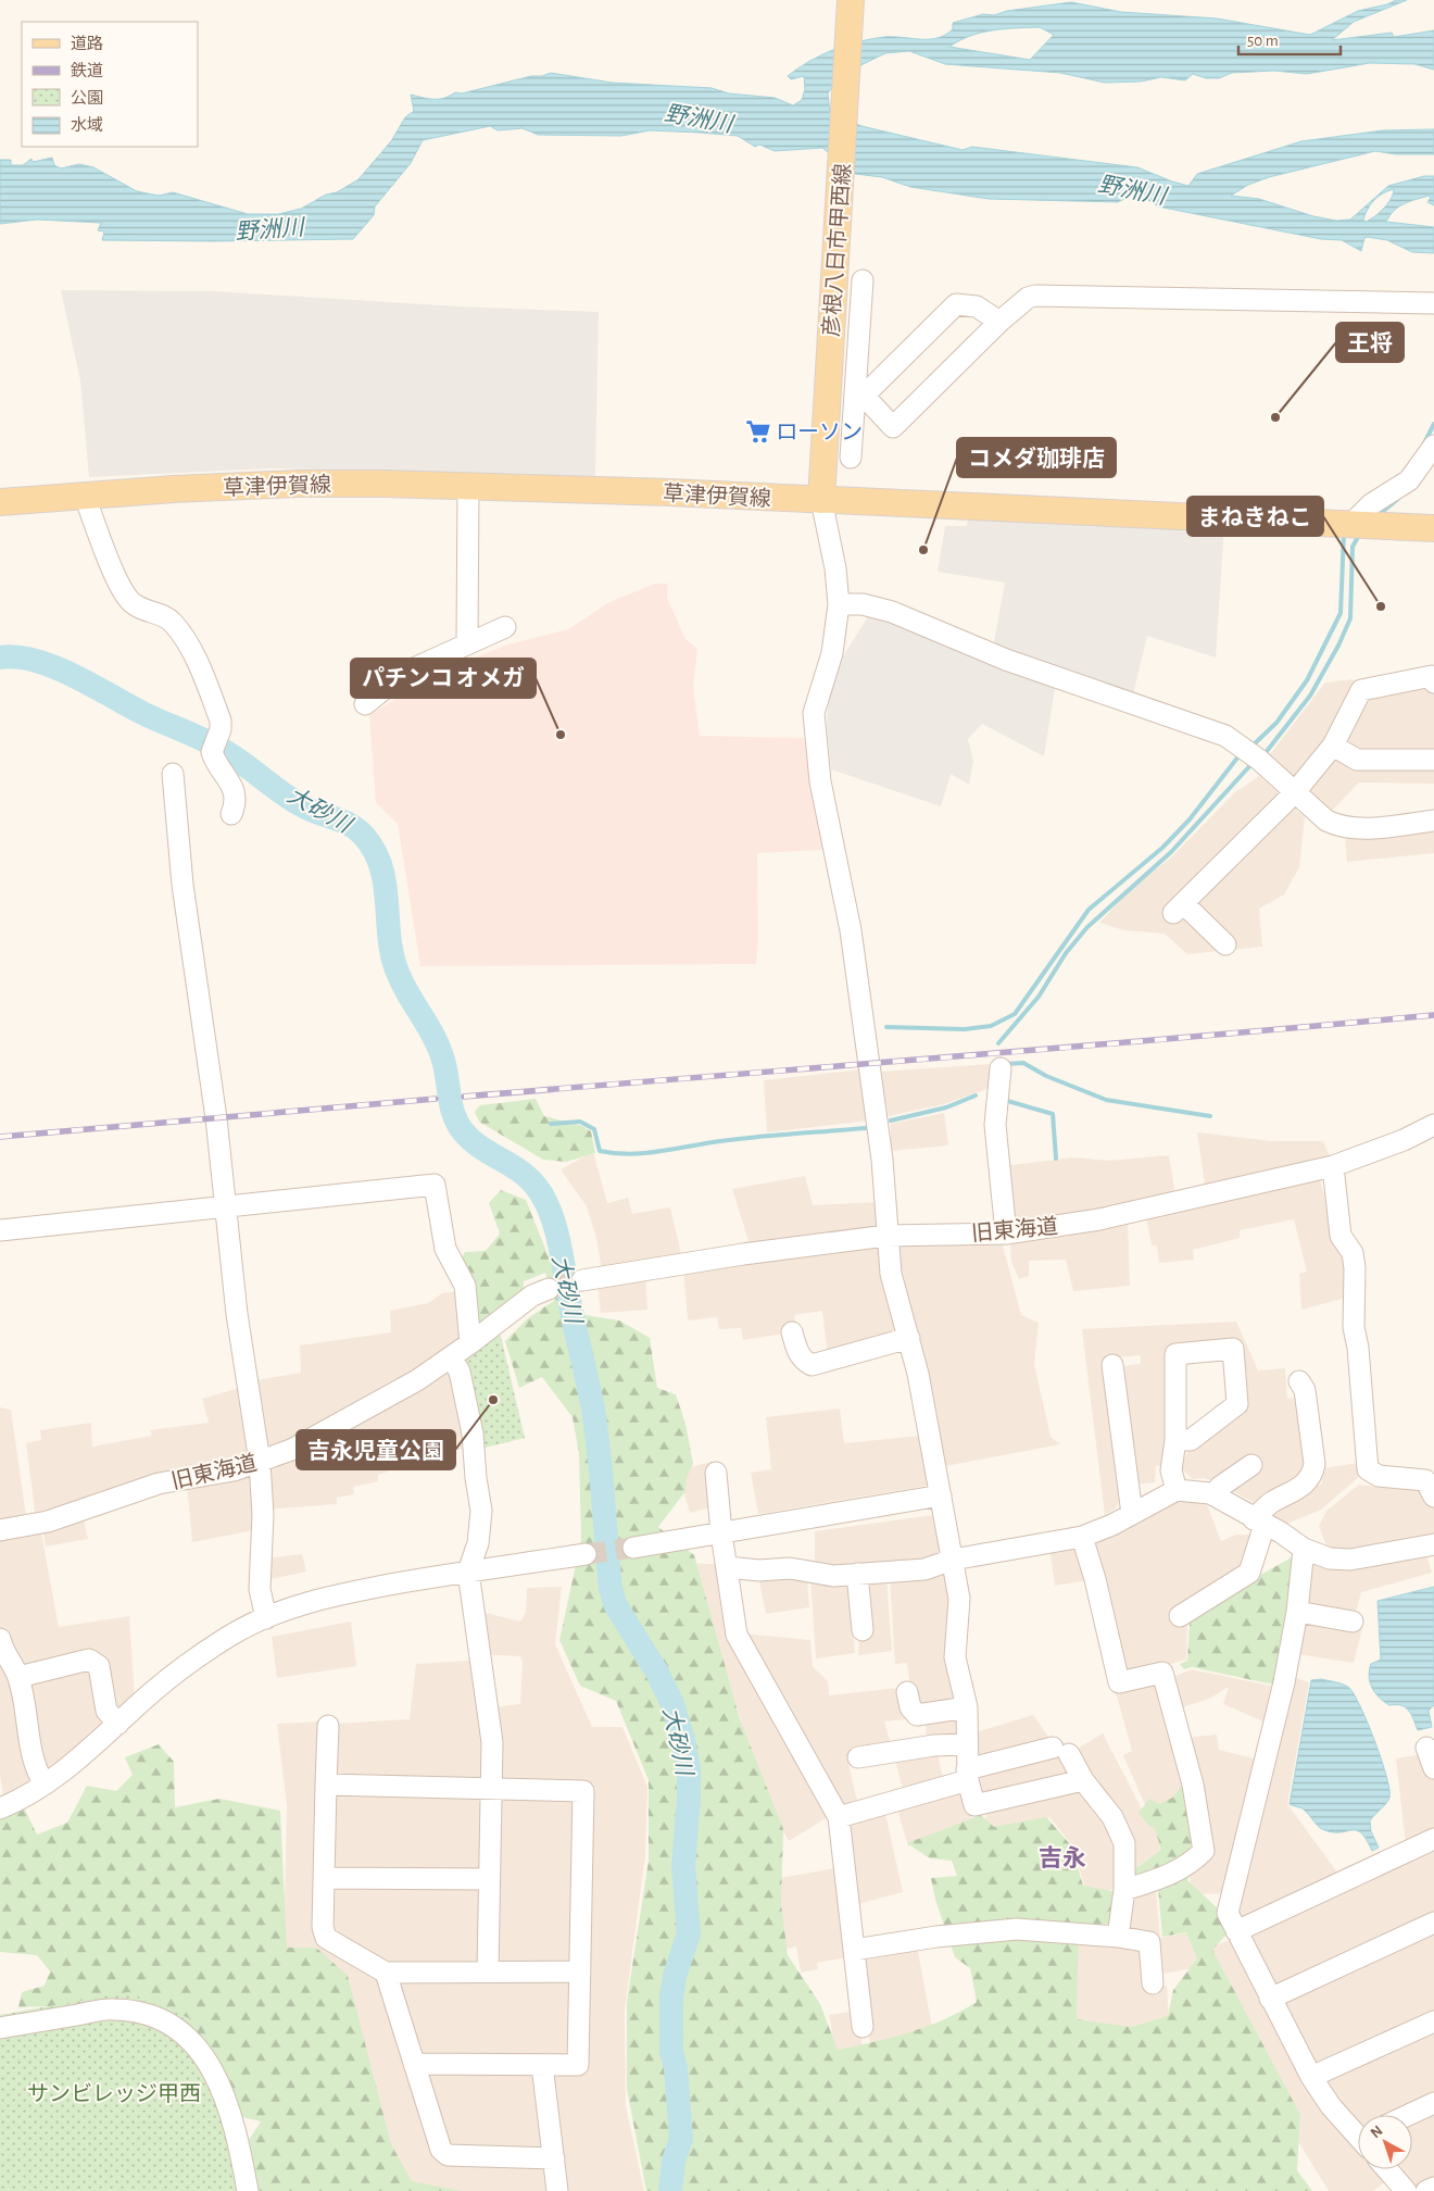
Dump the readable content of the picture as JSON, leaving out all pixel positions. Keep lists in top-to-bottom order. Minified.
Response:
{"streets":{"main road":["彦根八日市甲西線","草津伊賀線"],"street":["旧東海道"]},"crossings":[["彦根八日市甲西線","草津伊賀線"]],"districts":["吉永"],"water":["野洲川","大砂川"],"parks":["サンビレッジ甲西"],"places":{"other":["王将","コメダ珈琲店","まねきねこ","パチンコ オメガ","吉永児童公園"],"supermarket":["ローソン"]},"legend":["道路","鉄道","公園","水域"],"scale_bar":"50 m","north":"top left"}
